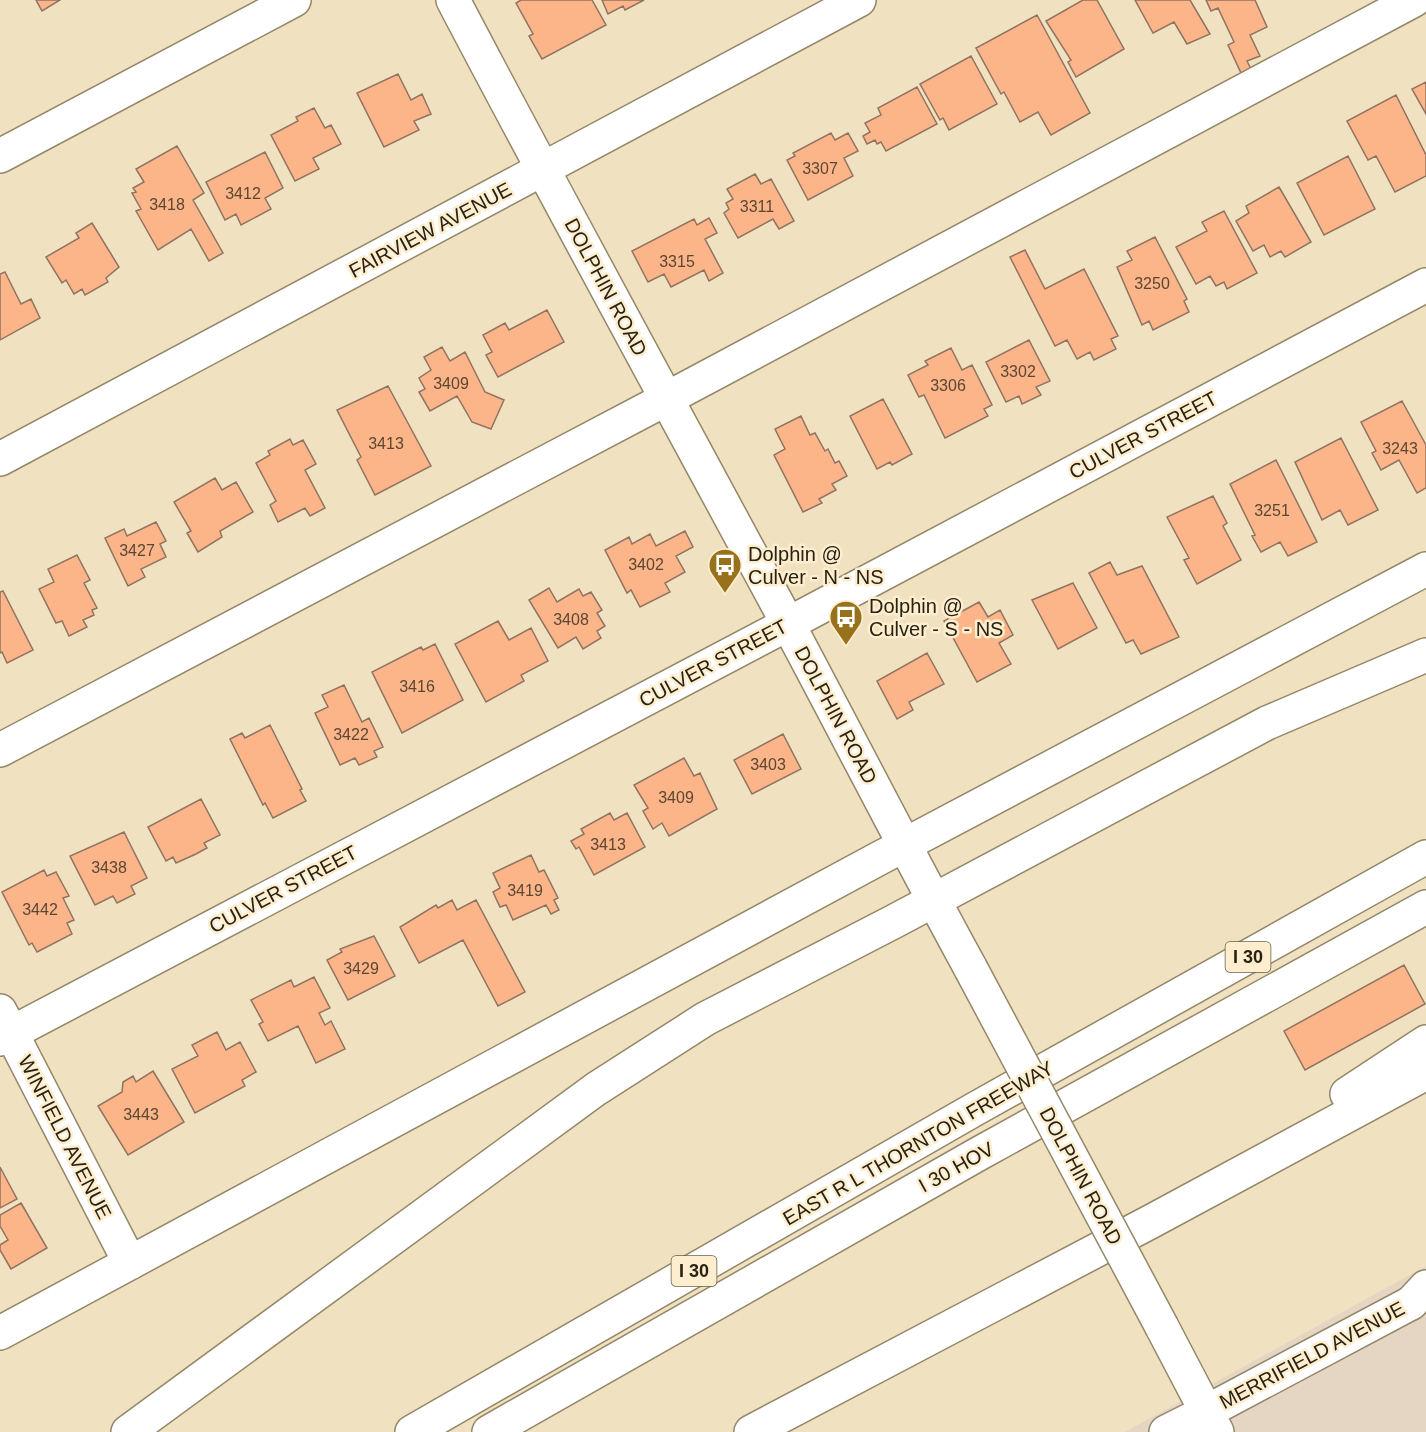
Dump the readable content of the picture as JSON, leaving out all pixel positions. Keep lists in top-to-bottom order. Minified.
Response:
{"streets":{"main road":["FAIRVIEW AVENUE","DOLPHIN ROAD","CULVER STREET","I 30","WINFIELD AVENUE","EAST R L THORNTON FREEWAY","I 30 HOV","MERRIFIELD AVENUE"]},"crossings":[["FAIRVIEW AVENUE","DOLPHIN ROAD"],["DOLPHIN ROAD","CULVER STREET"],["DOLPHIN ROAD","MERRIFIELD AVENUE"],["CULVER STREET","WINFIELD AVENUE"]],"places":{"bus stop":["Dolphin @ Culver - N - NS","Dolphin @ Culver - S - NS"]},"house_numbers":["3307","3412","3418","3311","3315","3250","3302","3409","3306","3413","3243","3251","3427","3402","3408","3416","3422","3403","3409","3413","3438","3419","3442","3429","3443"]}
